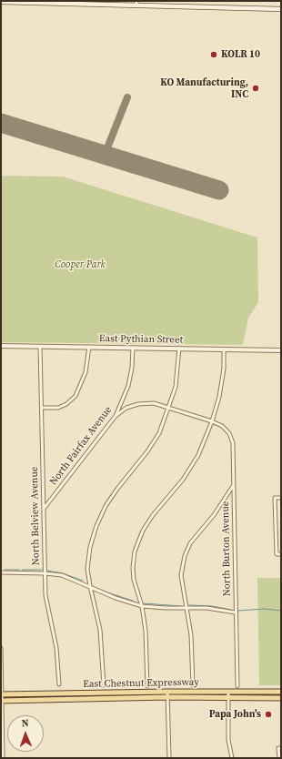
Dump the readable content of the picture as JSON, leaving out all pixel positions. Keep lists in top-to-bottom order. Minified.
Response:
{"streets":{"main road":["East Chestnut Expressway"],"street":["East Pythian Street","North Fairfax Avenue","North Belview Avenue","North Burton Avenue"]},"crossings":[["East Pythian Street","North Fairfax Avenue"],["East Pythian Street","North Belview Avenue"],["North Fairfax Avenue","North Belview Avenue"]],"parks":["Cooper Park"],"places":["KOLR 10","KO Manufacturing, INC","Papa John's"],"north":"top"}
